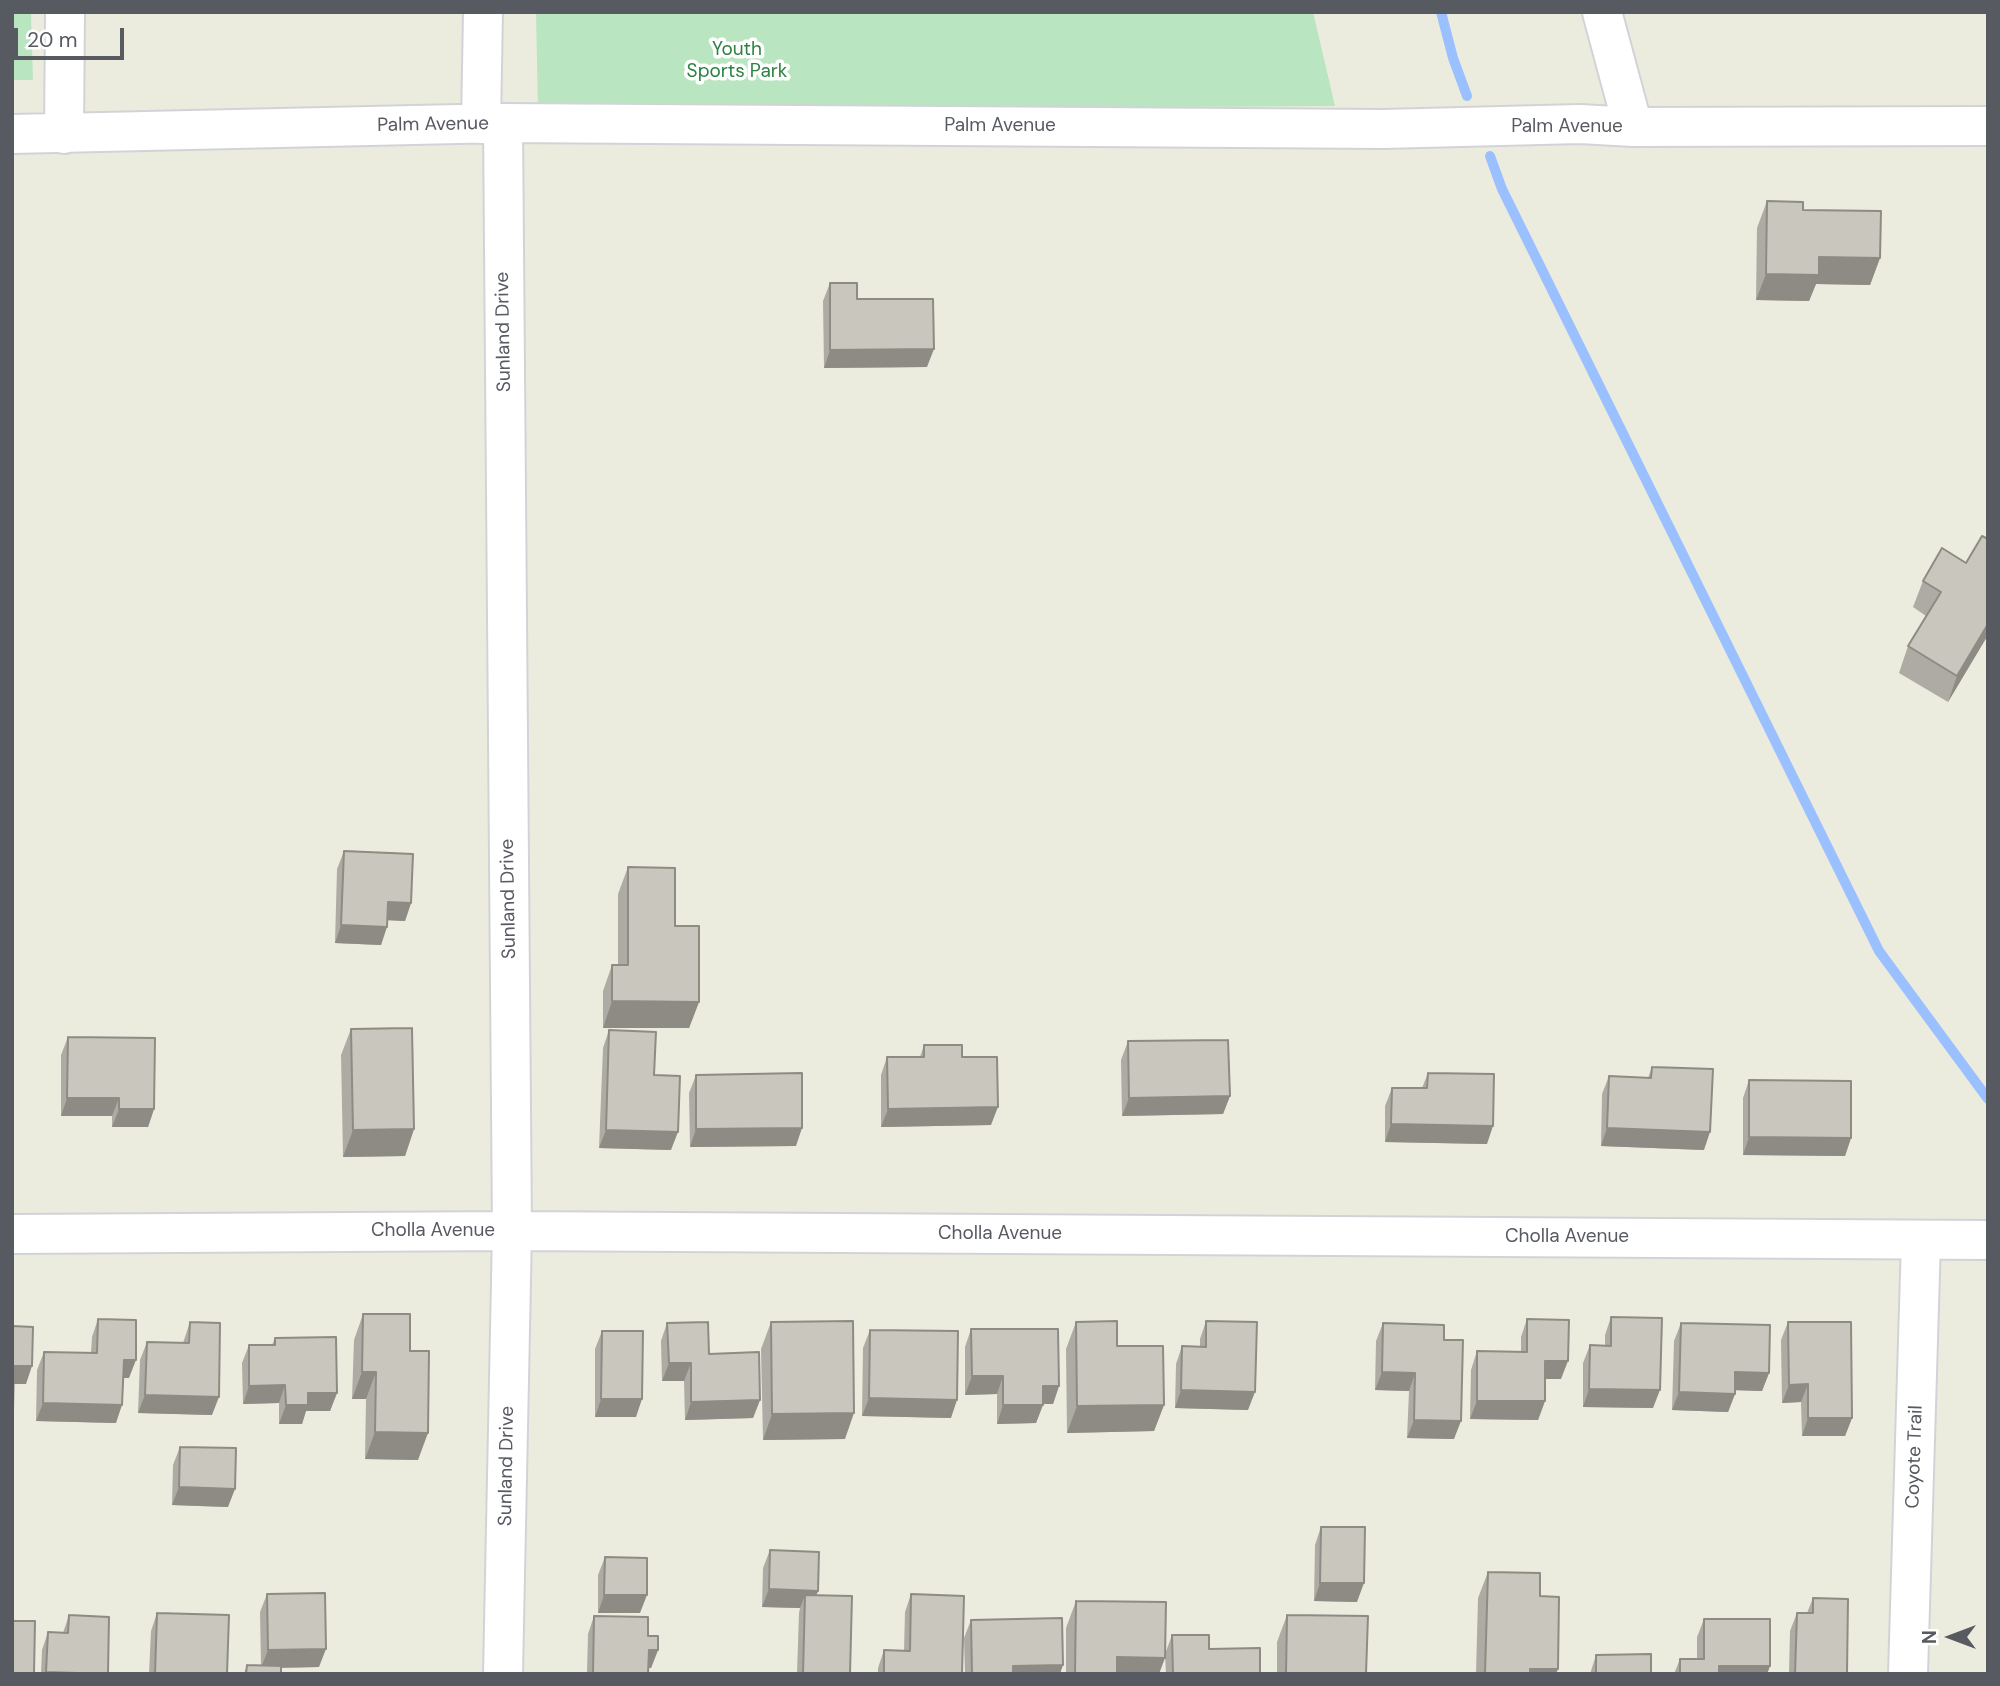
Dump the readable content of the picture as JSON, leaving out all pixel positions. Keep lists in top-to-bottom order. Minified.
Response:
{"streets":{"street":["Palm Avenue","Sunland Drive","Cholla Avenue","Coyote Trail"]},"crossings":[["Palm Avenue","Sunland Drive"],["Sunland Drive","Cholla Avenue"],["Cholla Avenue","Coyote Trail"]],"parks":["Youth Sports Park"],"scale_bar":"20 m","north":"left"}
